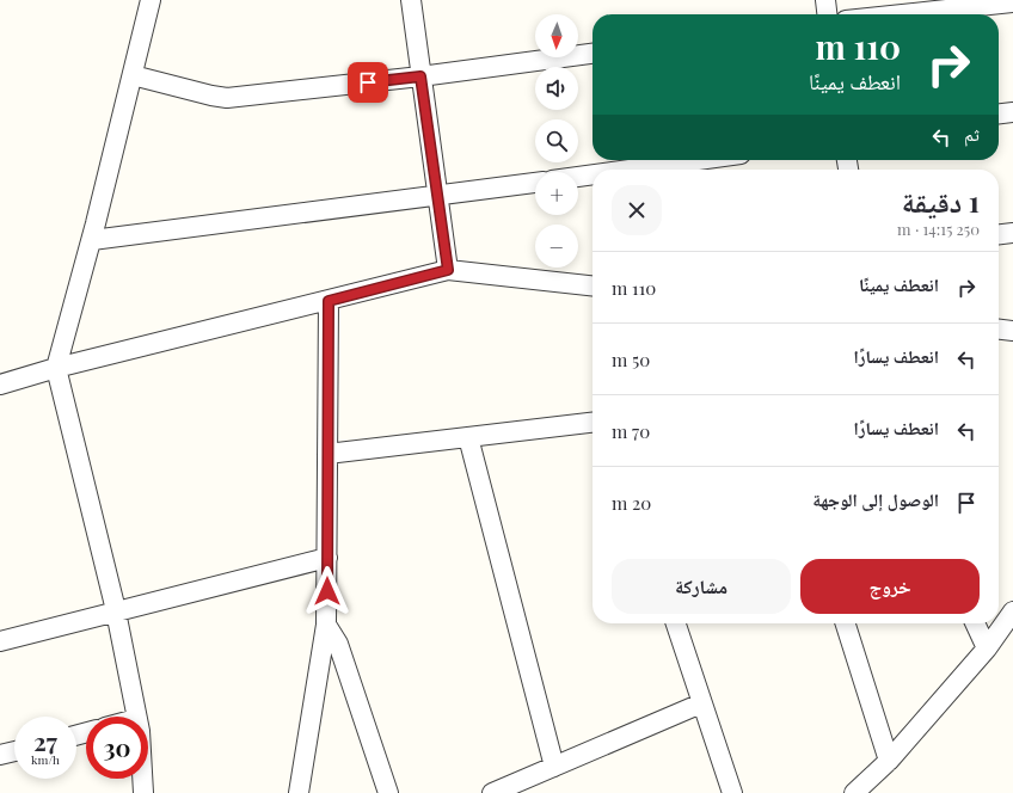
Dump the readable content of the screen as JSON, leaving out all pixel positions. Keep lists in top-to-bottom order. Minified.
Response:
{"north":"bottom","page":{"map_buttons":["+","−"],"turn":["110 m","انعطف يمينًا"],"then":"ثم","heading":["1 دقيقة","250 m · 14:15"],"list":[{"name":"انعطف يمينًا","value":"110 m"},{"name":"انعطف يسارًا","value":"50 m"},{"name":"انعطف يسارًا","value":"70 m"},{"name":"الوصول إلى الوجهة","value":"20 m"}],"buttons":["خروج","مشاركة"],"speed":"27 km/h","limit":"30"}}
